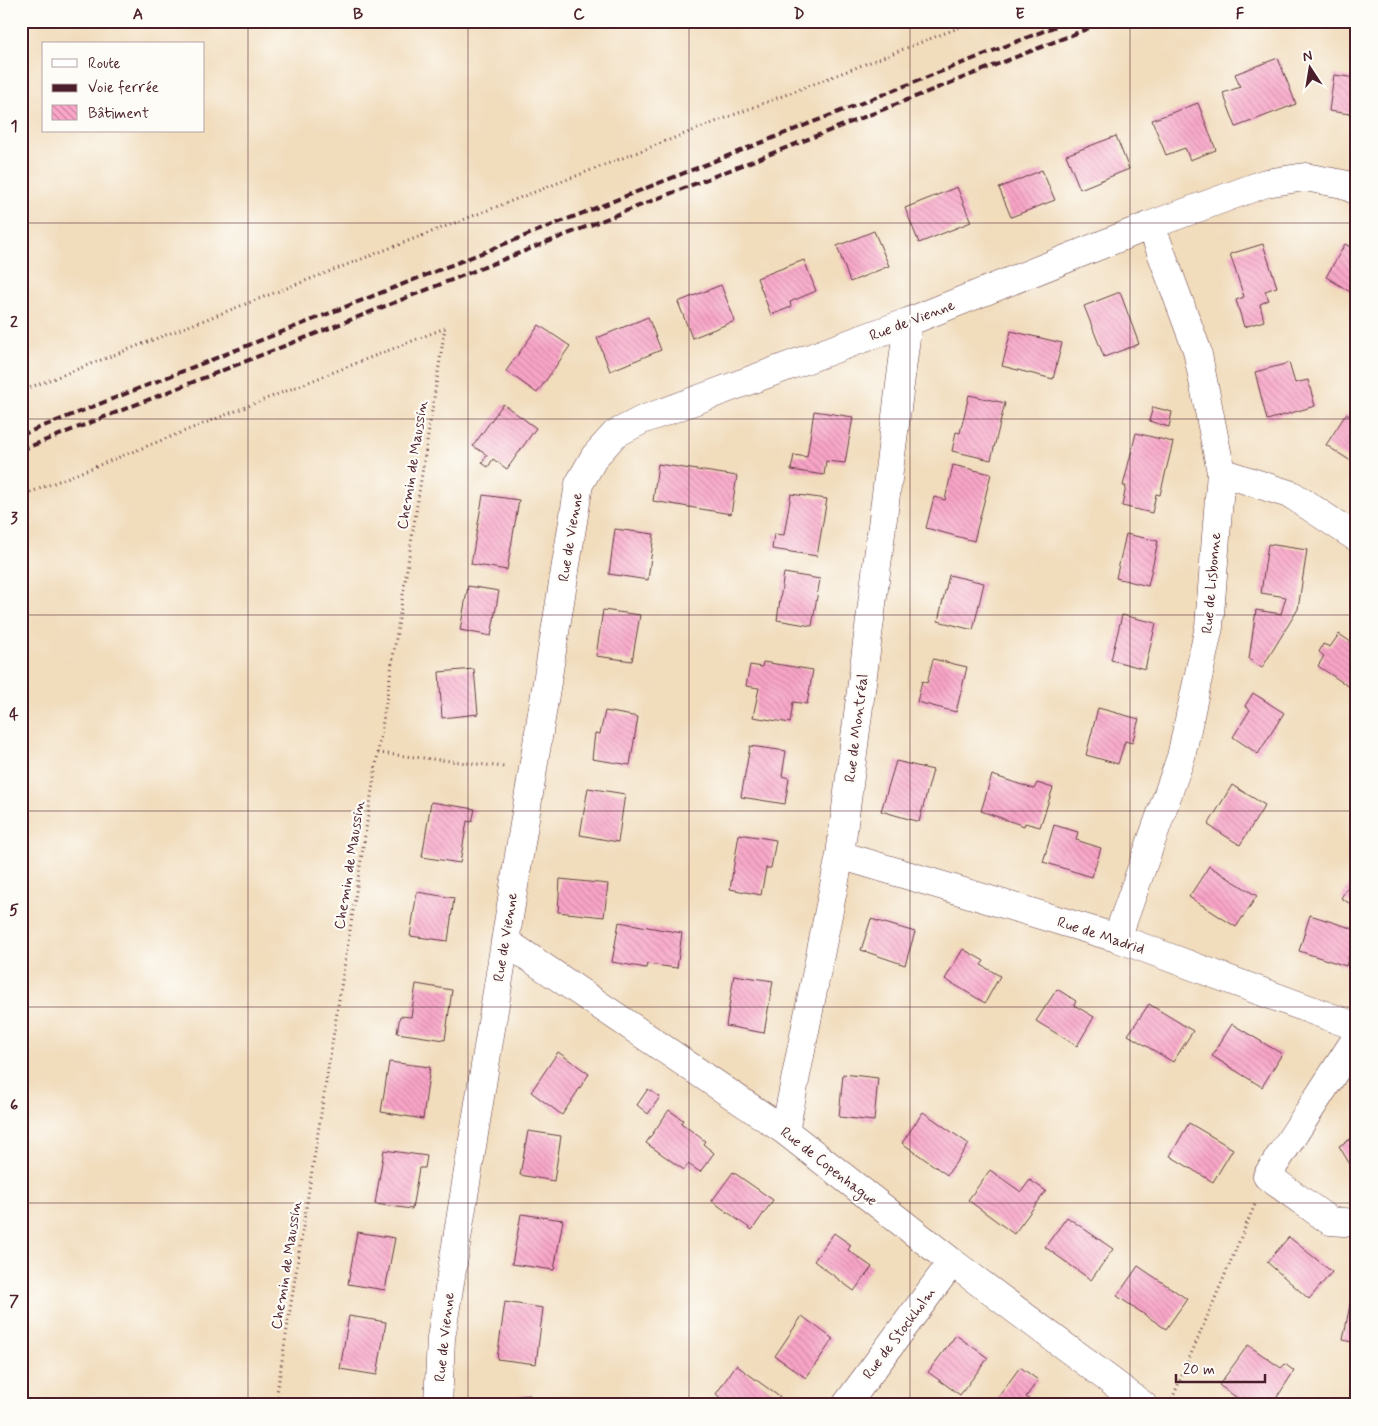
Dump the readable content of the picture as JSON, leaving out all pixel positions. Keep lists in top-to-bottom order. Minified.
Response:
{"streets":{"street":["Rue de Vienne","Rue de Lisbonne","Rue de Montréal","Rue de Madrid","Rue de Copenhague","Rue de Stockholm"],"path":["Chemin de Maussin"]},"crossings":[["Rue de Vienne","Rue de Lisbonne"],["Rue de Vienne","Rue de Montréal"],["Rue de Vienne","Rue de Copenhague"],["Rue de Lisbonne","Rue de Madrid"],["Rue de Montréal","Rue de Madrid"],["Rue de Montréal","Rue de Copenhague"],["Rue de Copenhague","Rue de Stockholm"]],"legend":["Route","Voie ferrée","Bâtiment"],"scale_bar":"20 m","north":"top","grid":{"columns":["A","B","C","D","E","F"],"rows":["1","2","3","4","5","6","7"]}}
